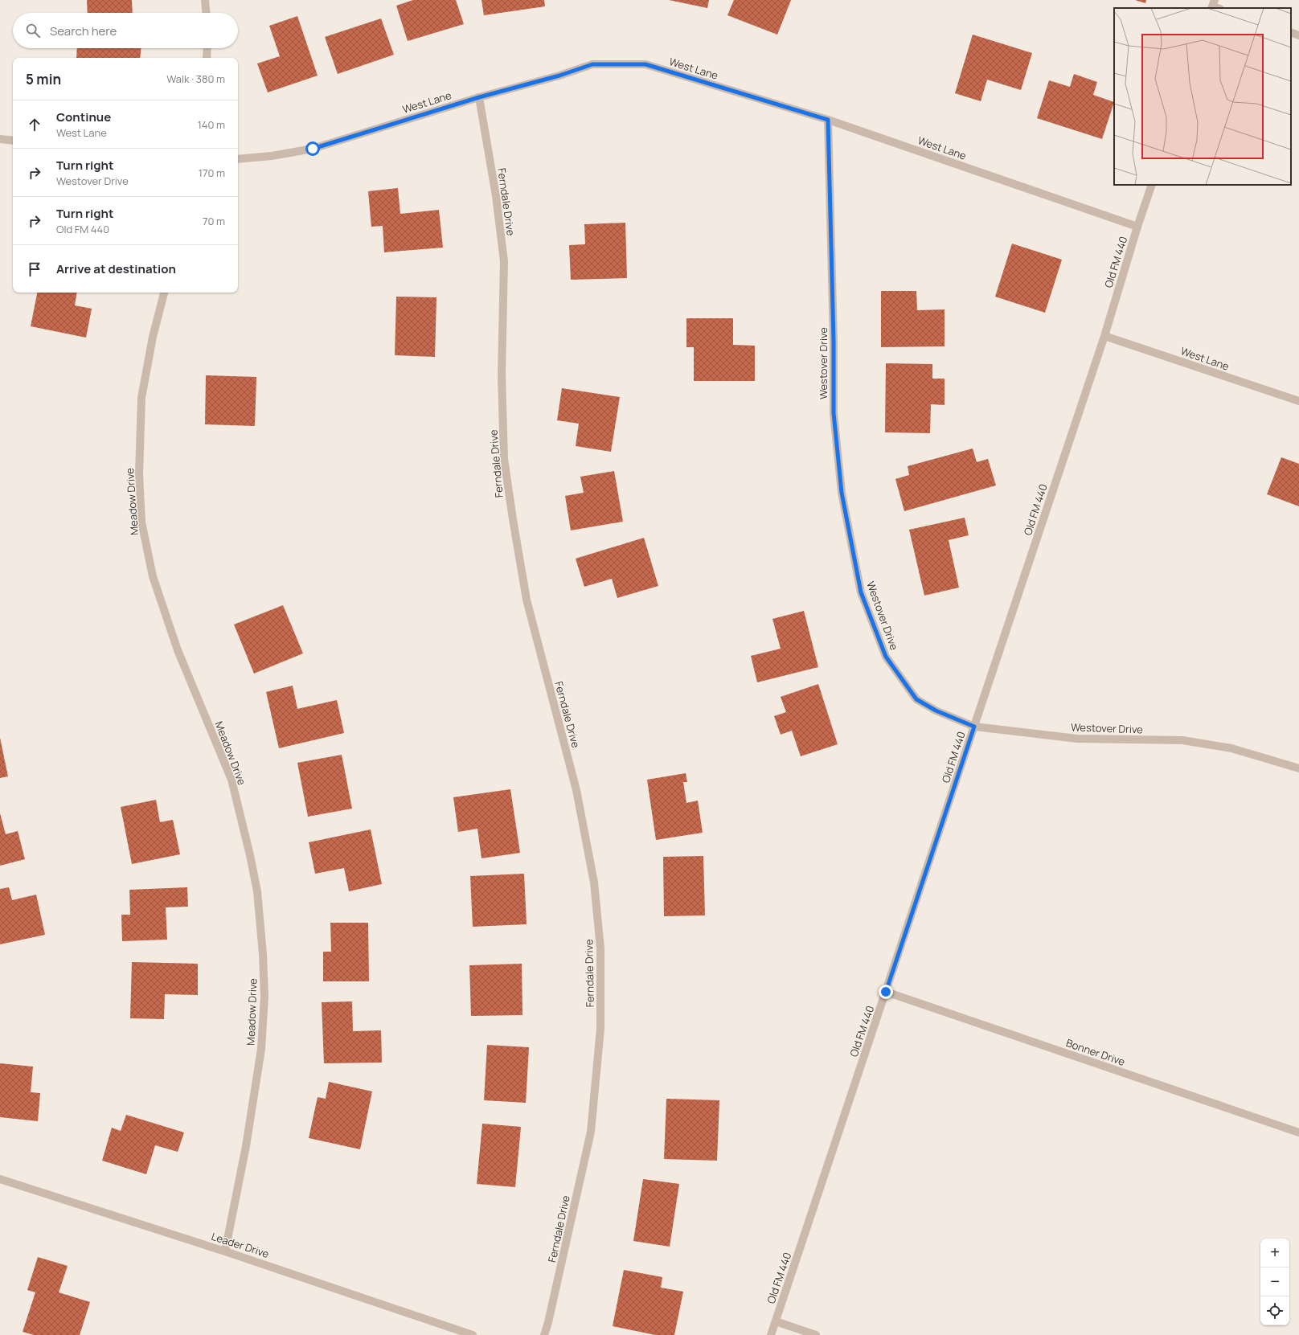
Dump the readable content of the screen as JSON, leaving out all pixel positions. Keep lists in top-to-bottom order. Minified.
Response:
{"streets":{"street":["West Lane","Ferndale Drive","Old FM 440","Westover Drive","Meadow Drive","Bonner Drive","Leader Drive"]},"crossings":[["West Lane","Ferndale Drive"],["West Lane","Old FM 440"],["West Lane","Westover Drive"],["Old FM 440","Westover Drive"],["Old FM 440","Bonner Drive"],["Meadow Drive","Leader Drive"]],"page":{"search":"Search here","heading":["5 min","Walk · 380 m"],"list":[["Continue","West Lane","140 m"],["Turn right","Westover Drive","170 m"],["Turn right","Old FM 440","70 m"],"Arrive at destination"],"map_buttons":["+","−"]}}
